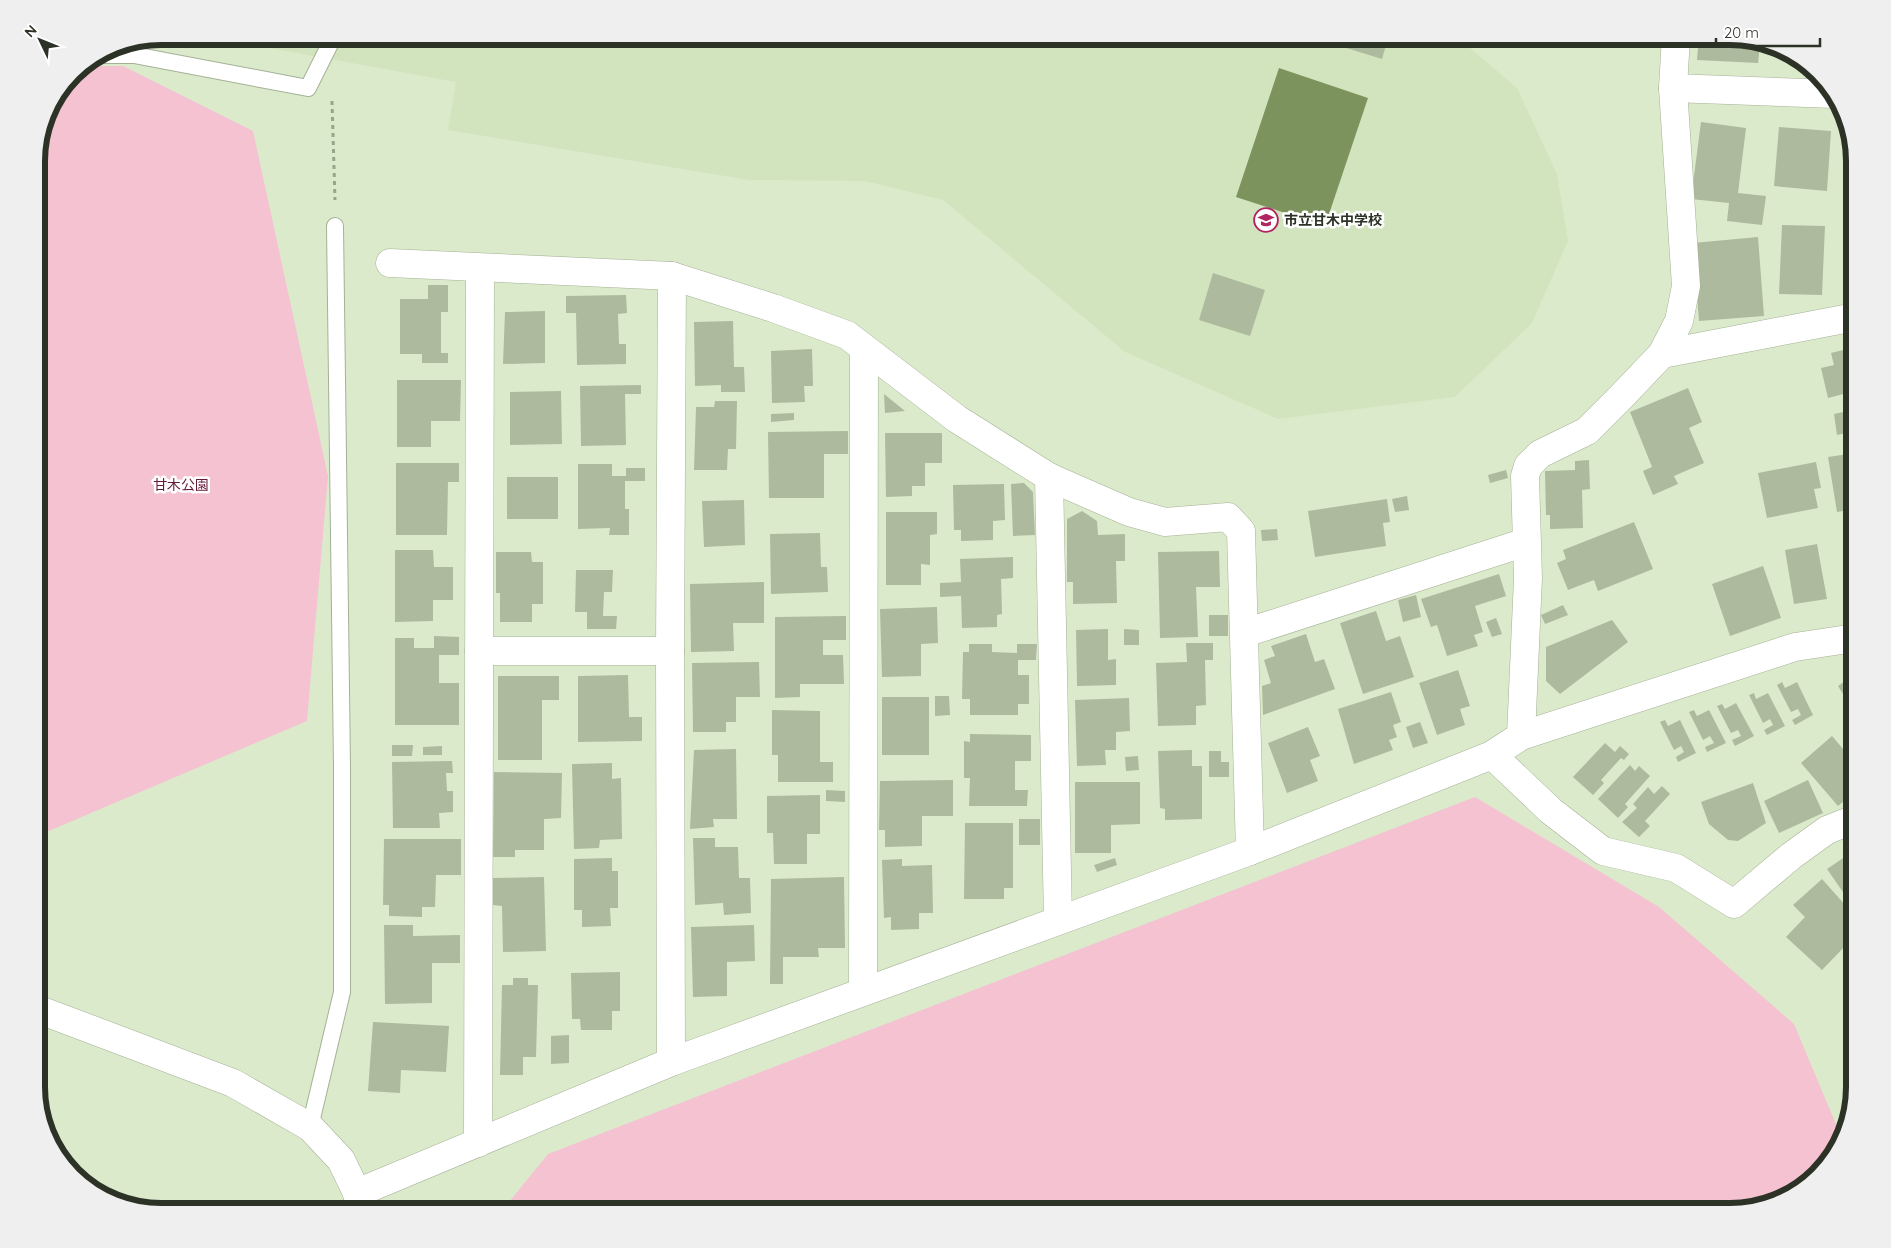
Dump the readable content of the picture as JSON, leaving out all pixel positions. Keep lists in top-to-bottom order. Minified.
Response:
{"parks":["甘木公園"],"places":{"school or university":["市立甘木中学校"]},"scale_bar":"20 m","north":"top left"}
